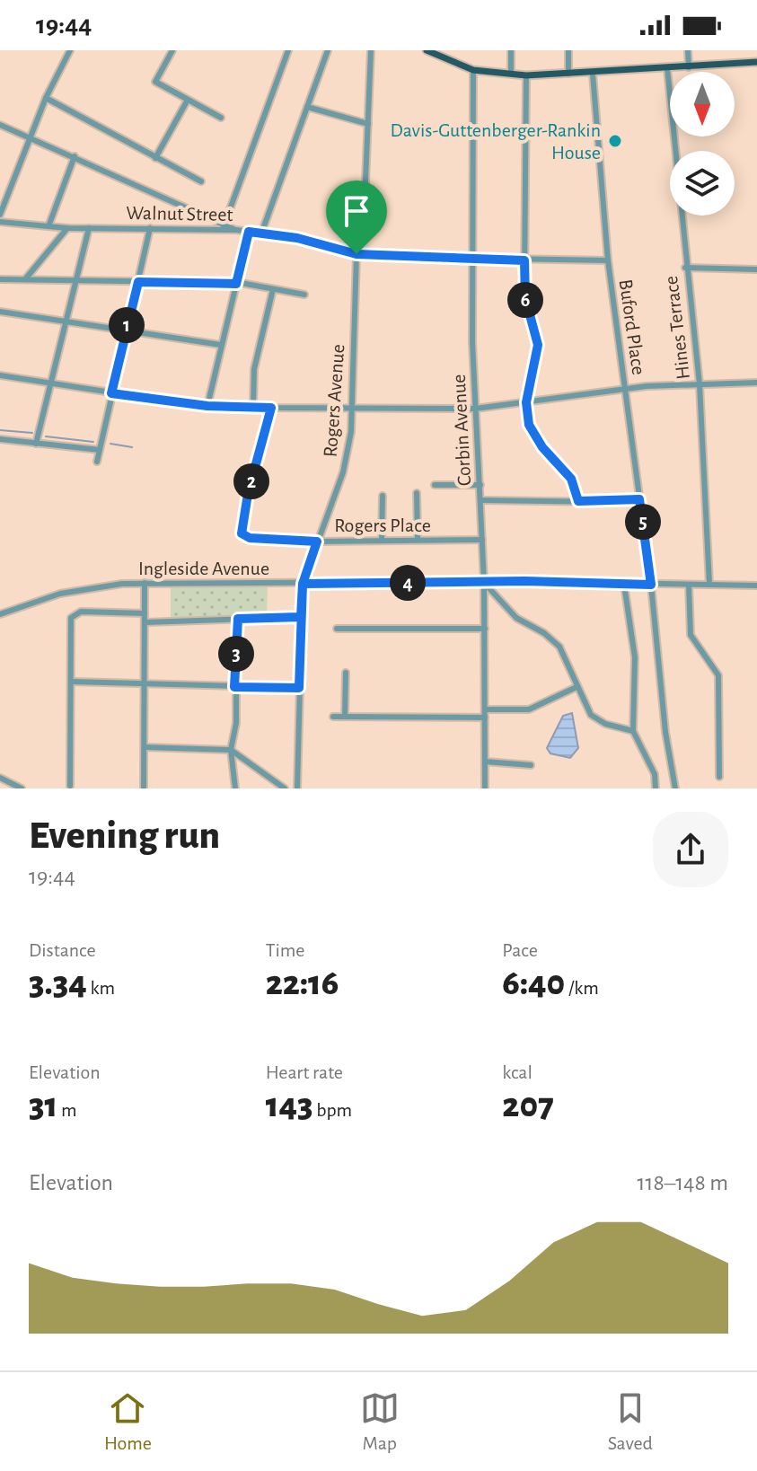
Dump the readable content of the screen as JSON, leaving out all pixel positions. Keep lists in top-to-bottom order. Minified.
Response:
{"streets":{"street":["Walnut Street","Buford Place","Hines Terrace","Rogers Avenue","Corbin Avenue","Rogers Place","Ingleside Avenue"]},"crossings":[["Walnut Street","Buford Place"],["Walnut Street","Rogers Avenue"],["Walnut Street","Corbin Avenue"],["Buford Place","Ingleside Avenue"],["Hines Terrace","Ingleside Avenue"],["Rogers Avenue","Rogers Place"],["Rogers Avenue","Ingleside Avenue"],["Corbin Avenue","Rogers Place"],["Corbin Avenue","Ingleside Avenue"]],"places":["Davis-Guttenberger-Rankin House"],"north":"bottom","page":{"status":"19:44","pins":["6","1","2","5","4","3"],"heading":["Evening run","19:44"],"stats":[["Distance","3.34 km"],["Time","22:16"],["Pace","6:40 /km"],["Elevation","31 m"],["Heart rate","143 bpm"],["kcal","207"]],"chart":["Elevation","118–148 m"],"tabs":["Home","Map","Saved"]}}
